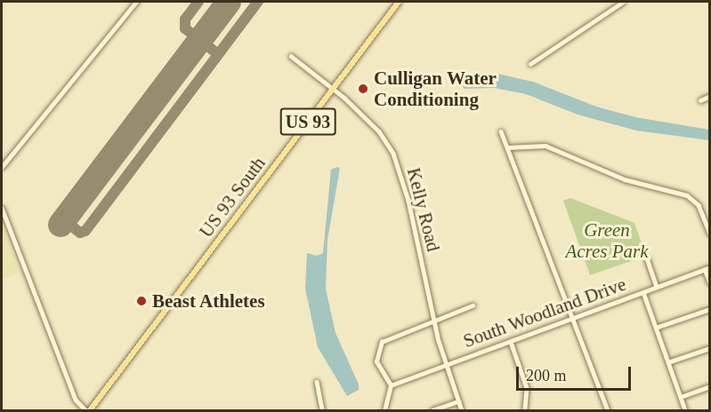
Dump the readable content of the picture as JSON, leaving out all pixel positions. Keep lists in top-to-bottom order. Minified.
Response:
{"streets":{"main road":["US 93","US 93 South"],"street":["Kelly Road","South Woodland Drive"]},"crossings":[["US 93 South","Kelly Road"],["Kelly Road","South Woodland Drive"]],"parks":["Green Acres Park"],"places":["Culligan Water Conditioning","Beast Athletes"],"scale_bar":"200 m"}
